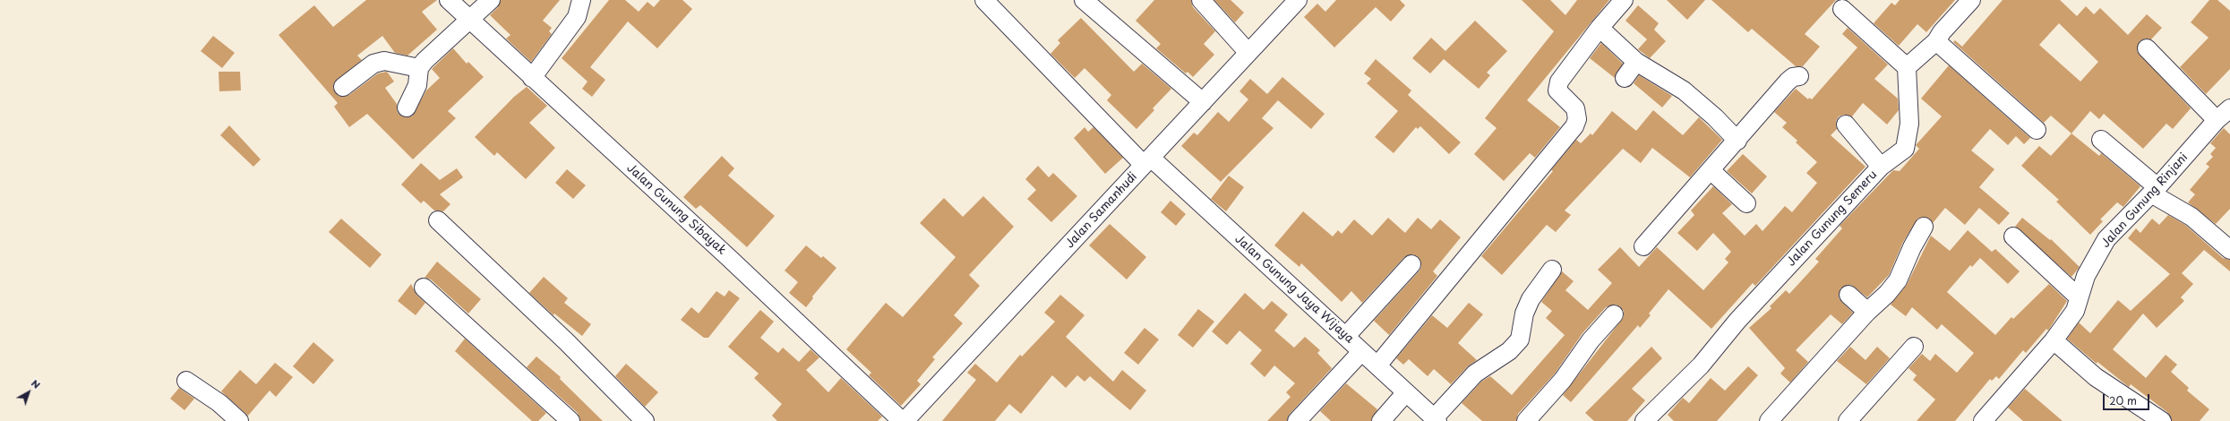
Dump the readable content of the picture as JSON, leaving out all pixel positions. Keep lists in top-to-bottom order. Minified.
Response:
{"streets":{"street":["Jalan Gunung Rinjani","Jalan Gunung Sibayak","Jalan Samanhudi","Jalan Gunung Semeru","Jalan Gunung Jaya Wijaya"]},"crossings":[["Jalan Gunung Sibayak","Jalan Samanhudi"],["Jalan Samanhudi","Jalan Gunung Jaya Wijaya"]],"scale_bar":"20 m","north":"top right"}
